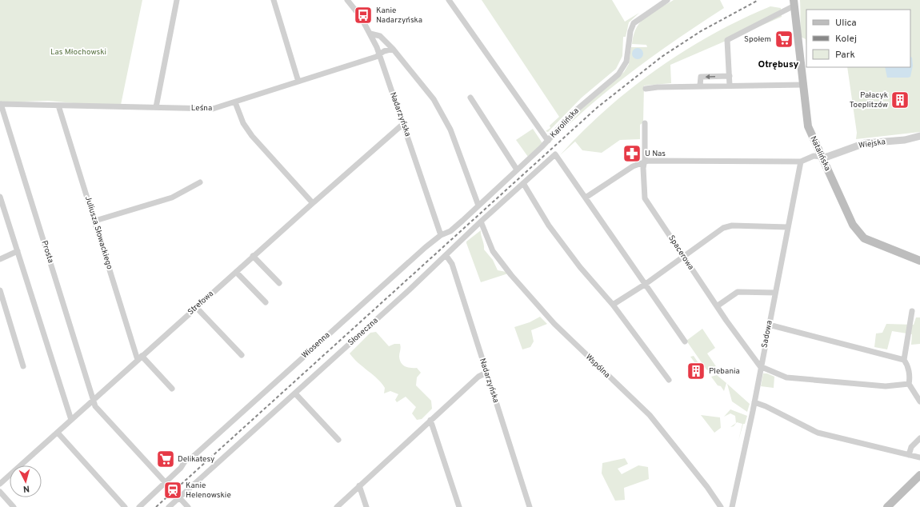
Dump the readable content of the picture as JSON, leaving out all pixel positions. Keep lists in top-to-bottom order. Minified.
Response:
{"streets":{"main road":["Natalińska"],"street":["Leśna","Nadarzyńska","Karolińska","Wiejska","Juliusza Słowackiego","Prosta","Spacerowa","Strefowa","Słoneczna","Sadowa","Wiosenna","Wspólna"]},"crossings":[["Leśna","Nadarzyńska"],["Leśna","Juliusza Słowackiego"],["Leśna","Prosta"],["Nadarzyńska","Karolińska"],["Nadarzyńska","Strefowa"],["Nadarzyńska","Słoneczna"],["Nadarzyńska","Wiosenna"],["Karolińska","Wiosenna"],["Wiejska","Natalińska"],["Juliusza Słowackiego","Strefowa"],["Prosta","Strefowa"],["Prosta","Słoneczna"],["Prosta","Wiosenna"],["Spacerowa","Sadowa"],["Słoneczna","Wspólna"]],"districts":["Otrębusy"],"parks":["Las Młochowski"],"places":{"bus stop":["Kanie Nadarzyńska"],"supermarket":["Społem","Delikatesy"],"building":["Pałacyk Toeplitzów","Plebania"],"pharmacy":["U Nas"],"station":["Kanie Helenowskie"]},"legend":["Ulica","Kolej","Park"],"north":"bottom"}
